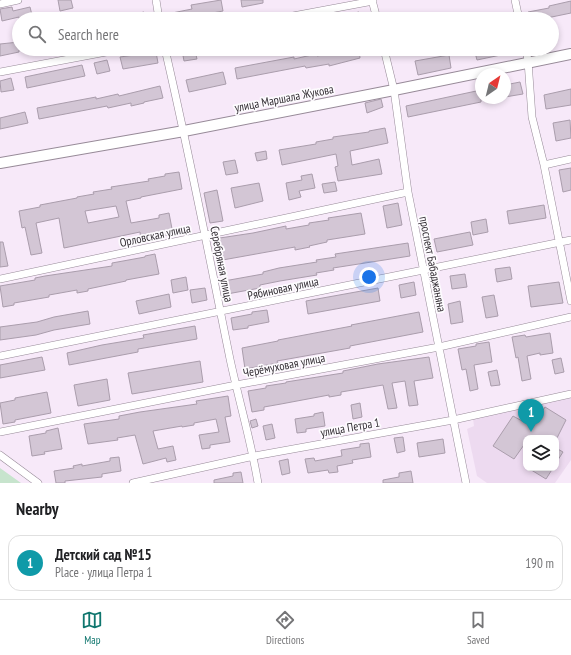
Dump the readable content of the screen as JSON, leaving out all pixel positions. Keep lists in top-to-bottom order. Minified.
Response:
{"streets":{"main road":["улица Маршала Жукова"],"street":["Орловская улица","Серебряная улица","проспект Бабаджаняна","Рябиновая улица","Черёмуховая улица","улица Петра 1"]},"crossings":[["улица Маршала Жукова","Серебряная улица"],["улица Маршала Жукова","проспект Бабаджаняна"],["Орловская улица","Серебряная улица"],["Орловская улица","проспект Бабаджаняна"],["Серебряная улица","Рябиновая улица"],["Серебряная улица","Черёмуховая улица"],["Серебряная улица","улица Петра 1"],["проспект Бабаджаняна","Рябиновая улица"],["проспект Бабаджаняна","Черёмуховая улица"],["проспект Бабаджаняна","улица Петра 1"]],"north":"top right","page":{"search":"Search here","pins":"1","heading":"Nearby","list":[{"mark":"1","name":"Детский сад №15","note":"Place · улица Петра 1","value":"190 m"}],"nav":["Map","Directions","Saved"]}}
